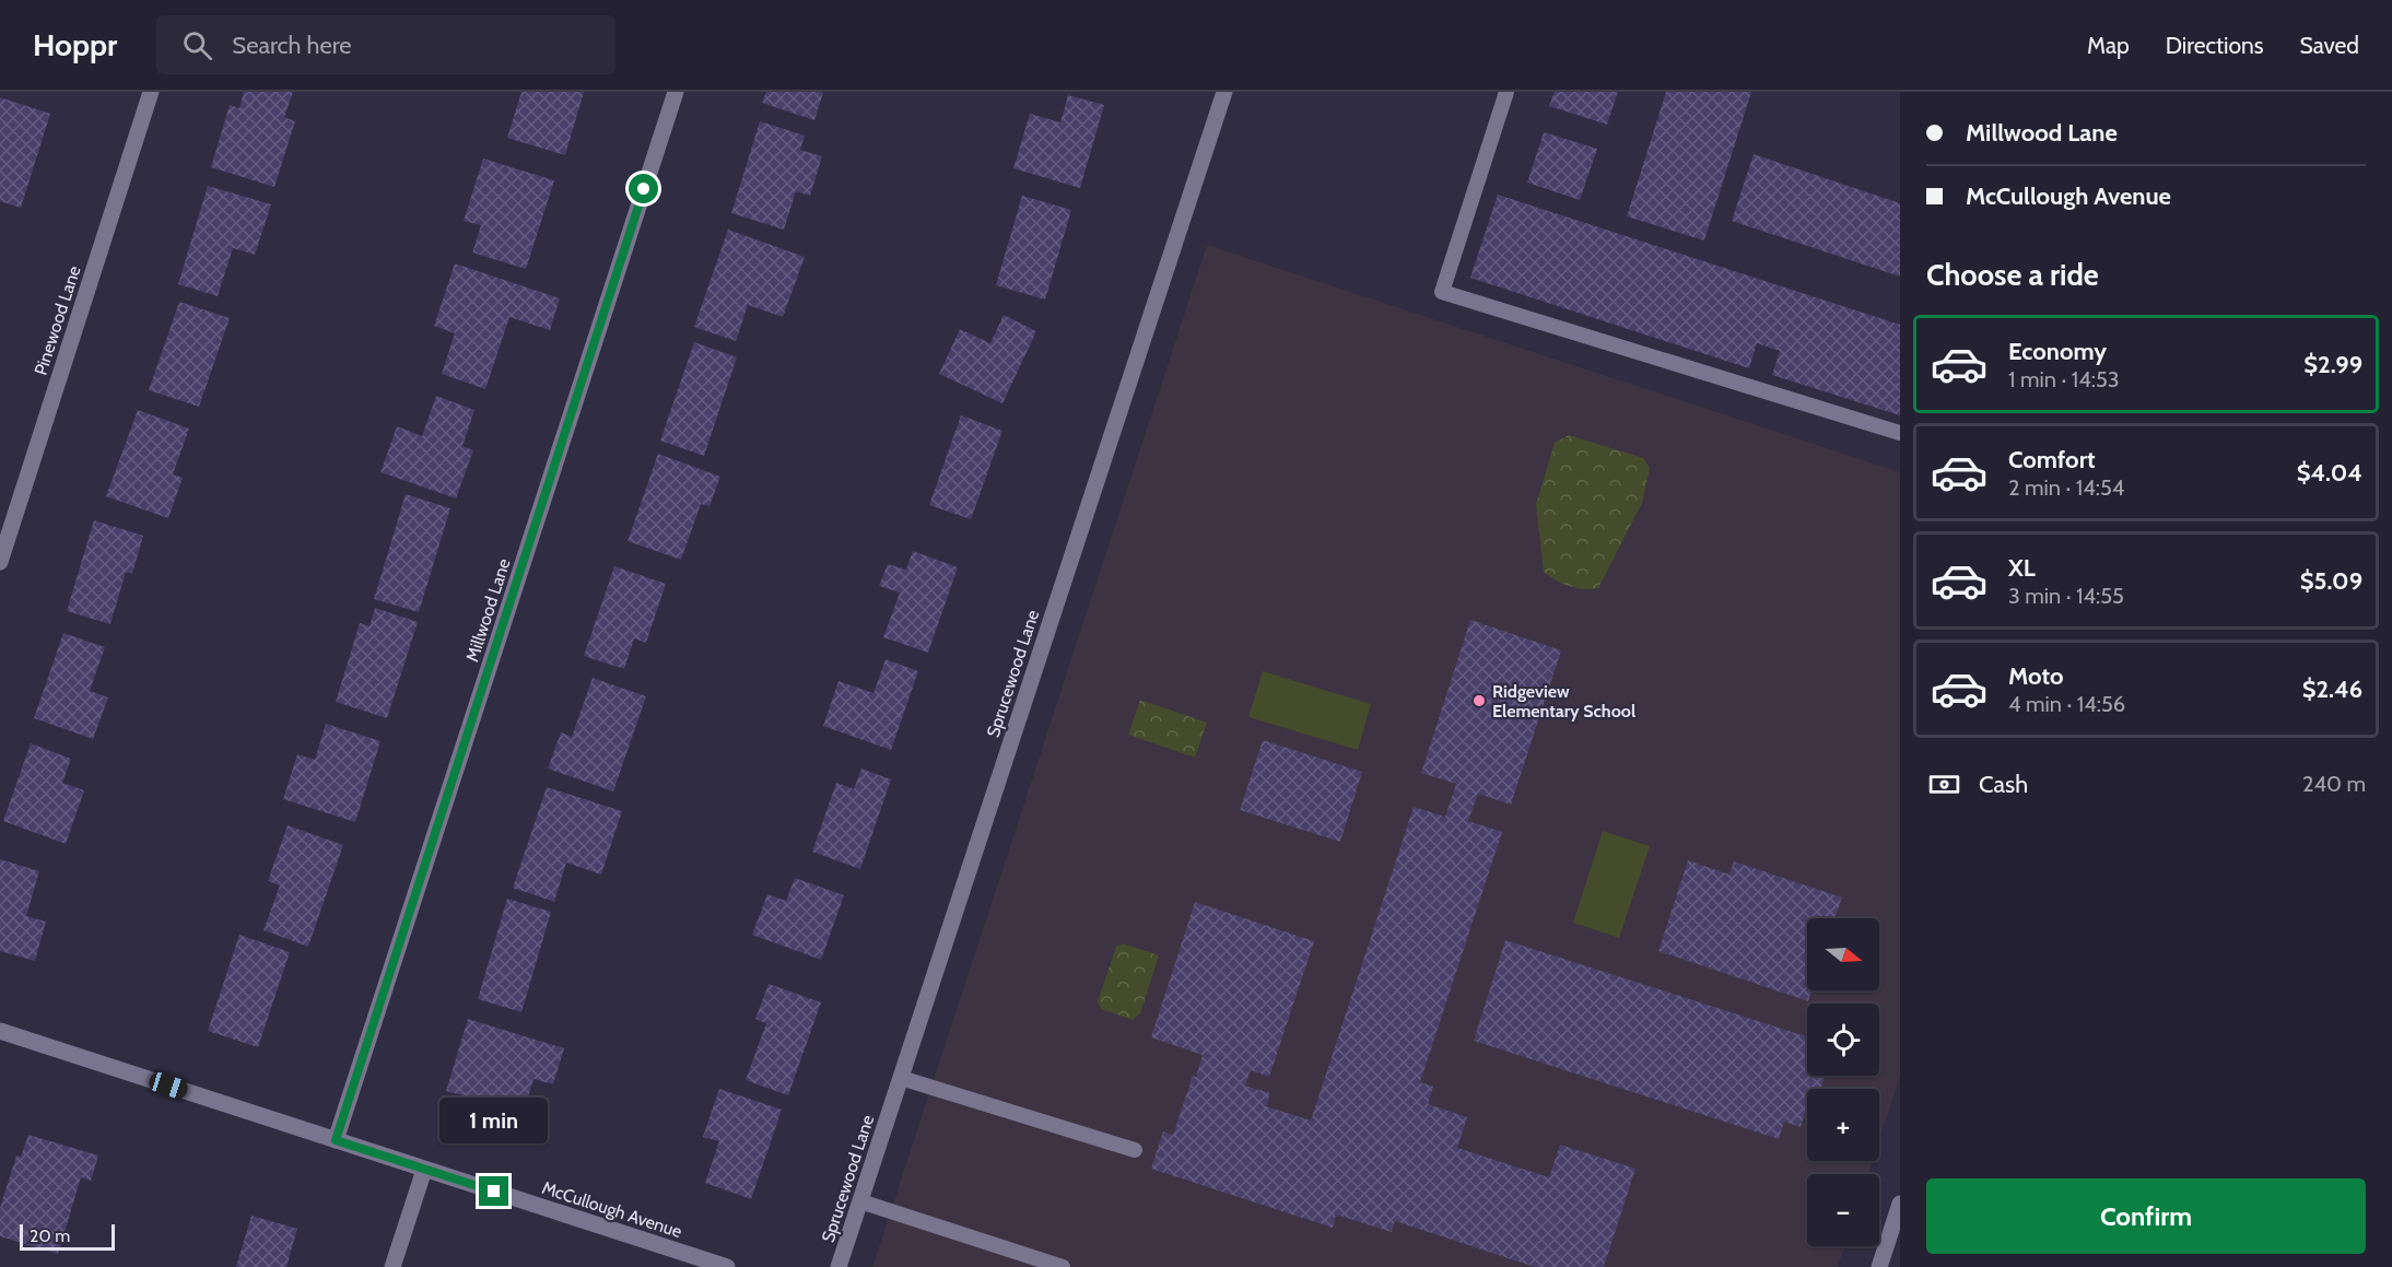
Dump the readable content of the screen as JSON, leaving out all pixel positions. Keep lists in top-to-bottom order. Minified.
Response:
{"streets":{"street":["Pinewood Lane","Millwood Lane","Sprucewood Lane","McCullough Avenue"]},"crossings":[["Millwood Lane","McCullough Avenue"]],"places":["Ridgeview Elementary School"],"scale_bar":"20 m","north":"right","page":{"header":"Hoppr","search":"Search here","nav":["Map","Directions","Saved"],"banner":["Millwood Lane","McCullough Avenue"],"heading":"Choose a ride","list":[{"name":"Economy","note":"1 min · 14:53","value":"$2.99"},{"name":"Comfort","note":"2 min · 14:54","value":"$4.04"},{"name":"XL","note":"3 min · 14:55","value":"$5.09"},{"name":"Moto","note":"4 min · 14:56","value":"$2.46"}],"pay":["Cash","240 m"],"map_buttons":["+","−"],"bubble":"1 min","buttons":"Confirm","scale":"20 m"}}
